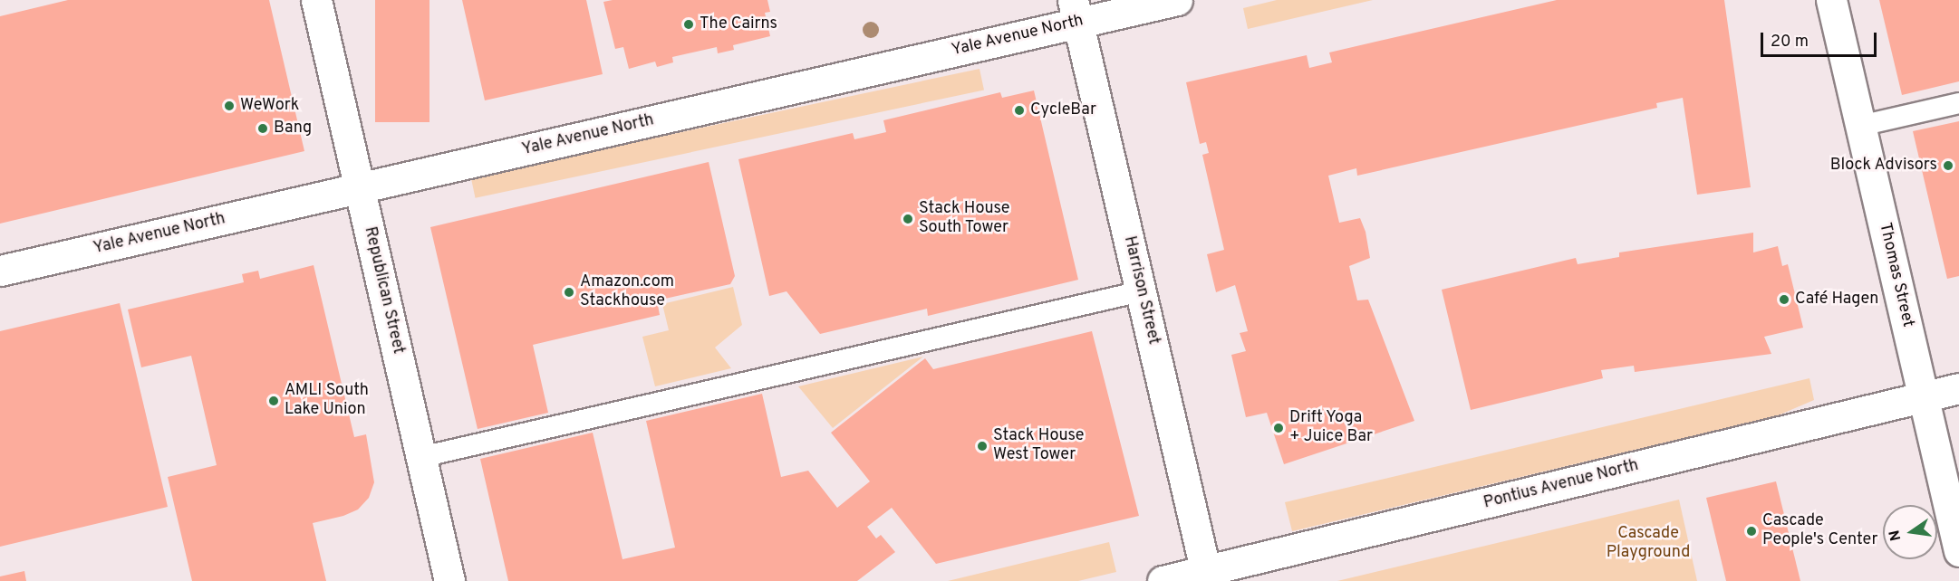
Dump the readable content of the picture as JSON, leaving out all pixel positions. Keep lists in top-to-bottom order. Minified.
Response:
{"streets":{"street":["Yale Avenue North","Thomas Street","Republican Street","Harrison Street","Pontius Avenue North"]},"crossings":[["Yale Avenue North","Republican Street"],["Yale Avenue North","Harrison Street"],["Thomas Street","Pontius Avenue North"],["Harrison Street","Pontius Avenue North"]],"parks":["Cascade Playground"],"places":["The Cairns","WeWork","CycleBar","Bang","Block Advisors","Stack House South Tower","Amazon.com Stackhouse","Café Hagen","AMLI South Lake Union","Drift Yoga + Juice Bar","Stack House West Tower","Cascade People's Center"],"scale_bar":"20 m","north":"left"}
